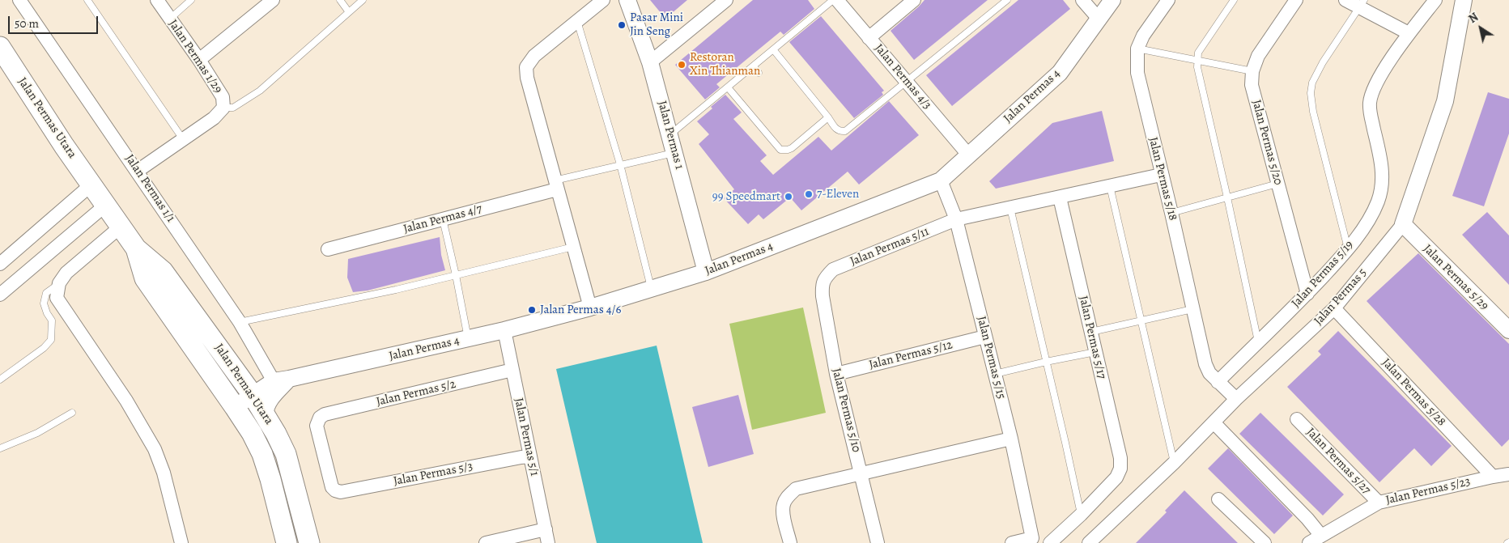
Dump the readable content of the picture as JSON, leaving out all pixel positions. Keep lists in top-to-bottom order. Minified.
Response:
{"streets":{"main road":["Jalan Permas Utara"],"street":["Jalan Permas 1/29","Jalan Permas 4/3","Jalan Permas 4","Jalan Permas 1","Jalan Permas 5/20","Jalan Permas 5/18","Jalan Permas 1/1","Jalan Permas 4/7","Jalan Permas 5/11","Jalan Permas 5/19","Jalan Permas 5/29","Jalan Permas 5","Jalan Permas 5/17","Jalan Permas 5/12","Jalan Permas 5/15","Jalan Permas 5/28","Jalan Permas 5/2","Jalan Permas 5/10","Jalan Permas 5/1","Jalan Permas 5/27","Jalan Permas 5/3","Jalan Permas 5/23"]},"crossings":[["Jalan Permas 1/29","Jalan Permas 1/1"],["Jalan Permas 4/3","Jalan Permas 4"],["Jalan Permas 4","Jalan Permas Utara"],["Jalan Permas 4","Jalan Permas 1"],["Jalan Permas 4","Jalan Permas 1/1"],["Jalan Permas 4","Jalan Permas 5/15"],["Jalan Permas 4","Jalan Permas 5/1"],["Jalan Permas 5/20","Jalan Permas 5/19"],["Jalan Permas 5/18","Jalan Permas 5/11"],["Jalan Permas 5/18","Jalan Permas 5/19"],["Jalan Permas 5/11","Jalan Permas 5/17"],["Jalan Permas 5/11","Jalan Permas 5/15"],["Jalan Permas 5/11","Jalan Permas 5/10"],["Jalan Permas 5/29","Jalan Permas 5"],["Jalan Permas 5","Jalan Permas 5/28"],["Jalan Permas 5/12","Jalan Permas 5/15"],["Jalan Permas 5/12","Jalan Permas 5/10"],["Jalan Permas 5/28","Jalan Permas 5/23"],["Jalan Permas 5/2","Jalan Permas 5/1"],["Jalan Permas 5/2","Jalan Permas 5/3"],["Jalan Permas 5/1","Jalan Permas 5/3"],["Jalan Permas 5/27","Jalan Permas 5/23"]],"places":["Pasar Mini Jin Seng","Restoran Xin Thianman","7-Eleven","99 Speedmart","Jalan Permas 4/6"],"scale_bar":"50 m","north":"top left"}
